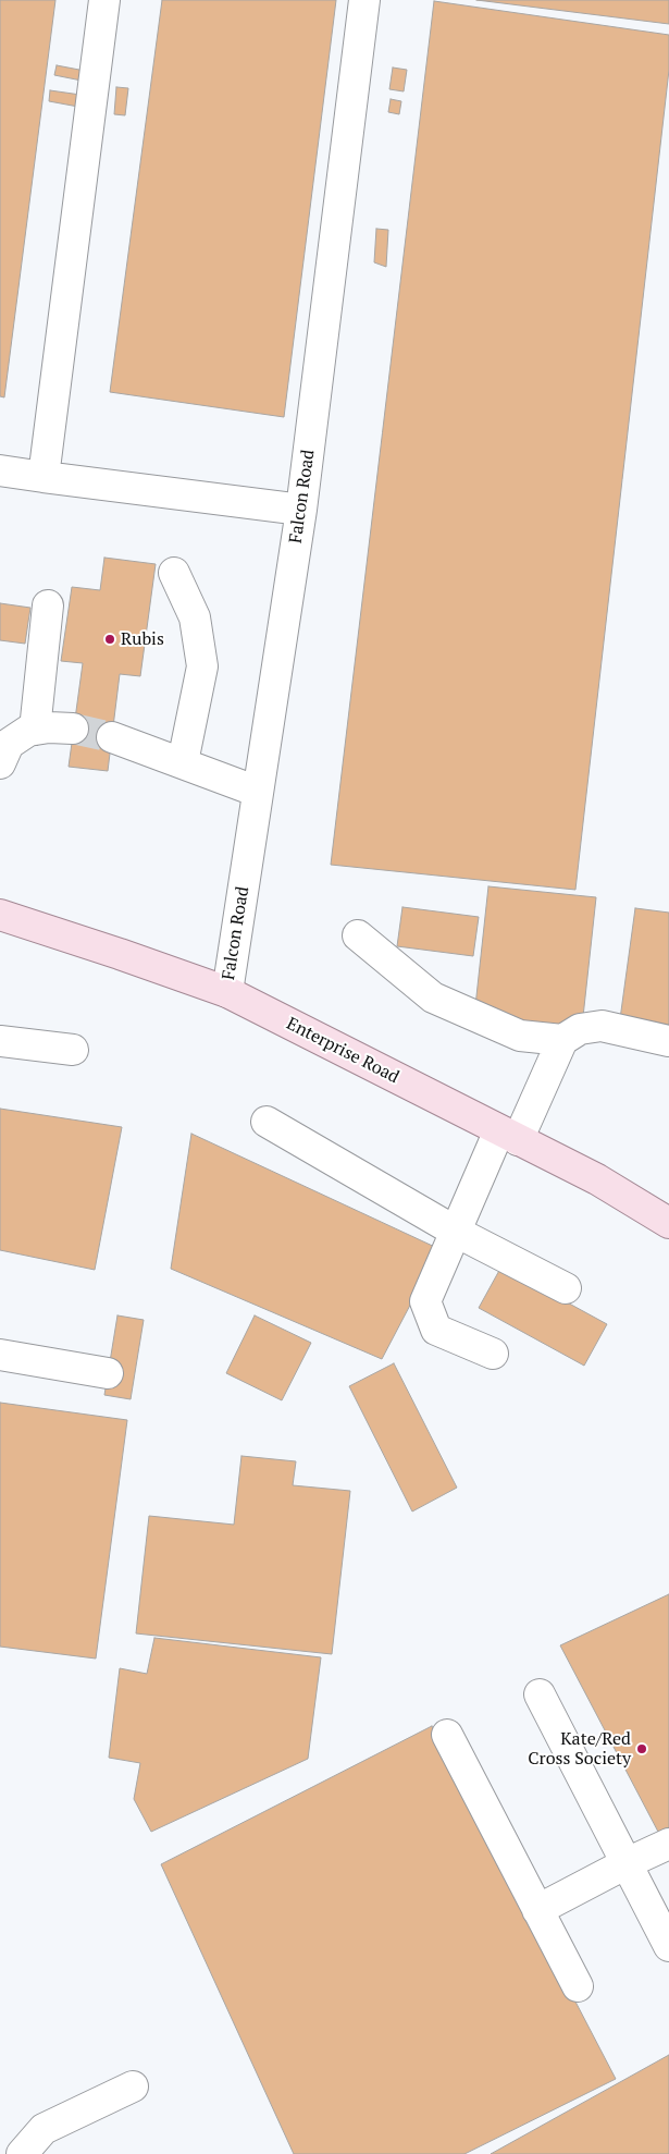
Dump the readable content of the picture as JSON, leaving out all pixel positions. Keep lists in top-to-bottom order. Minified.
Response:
{"streets":{"main road":["Enterprise Road"],"street":["Falcon Road"]},"crossings":[["Falcon Road","Enterprise Road"]],"places":["Rubis","Kate/Red Cross Society"]}
